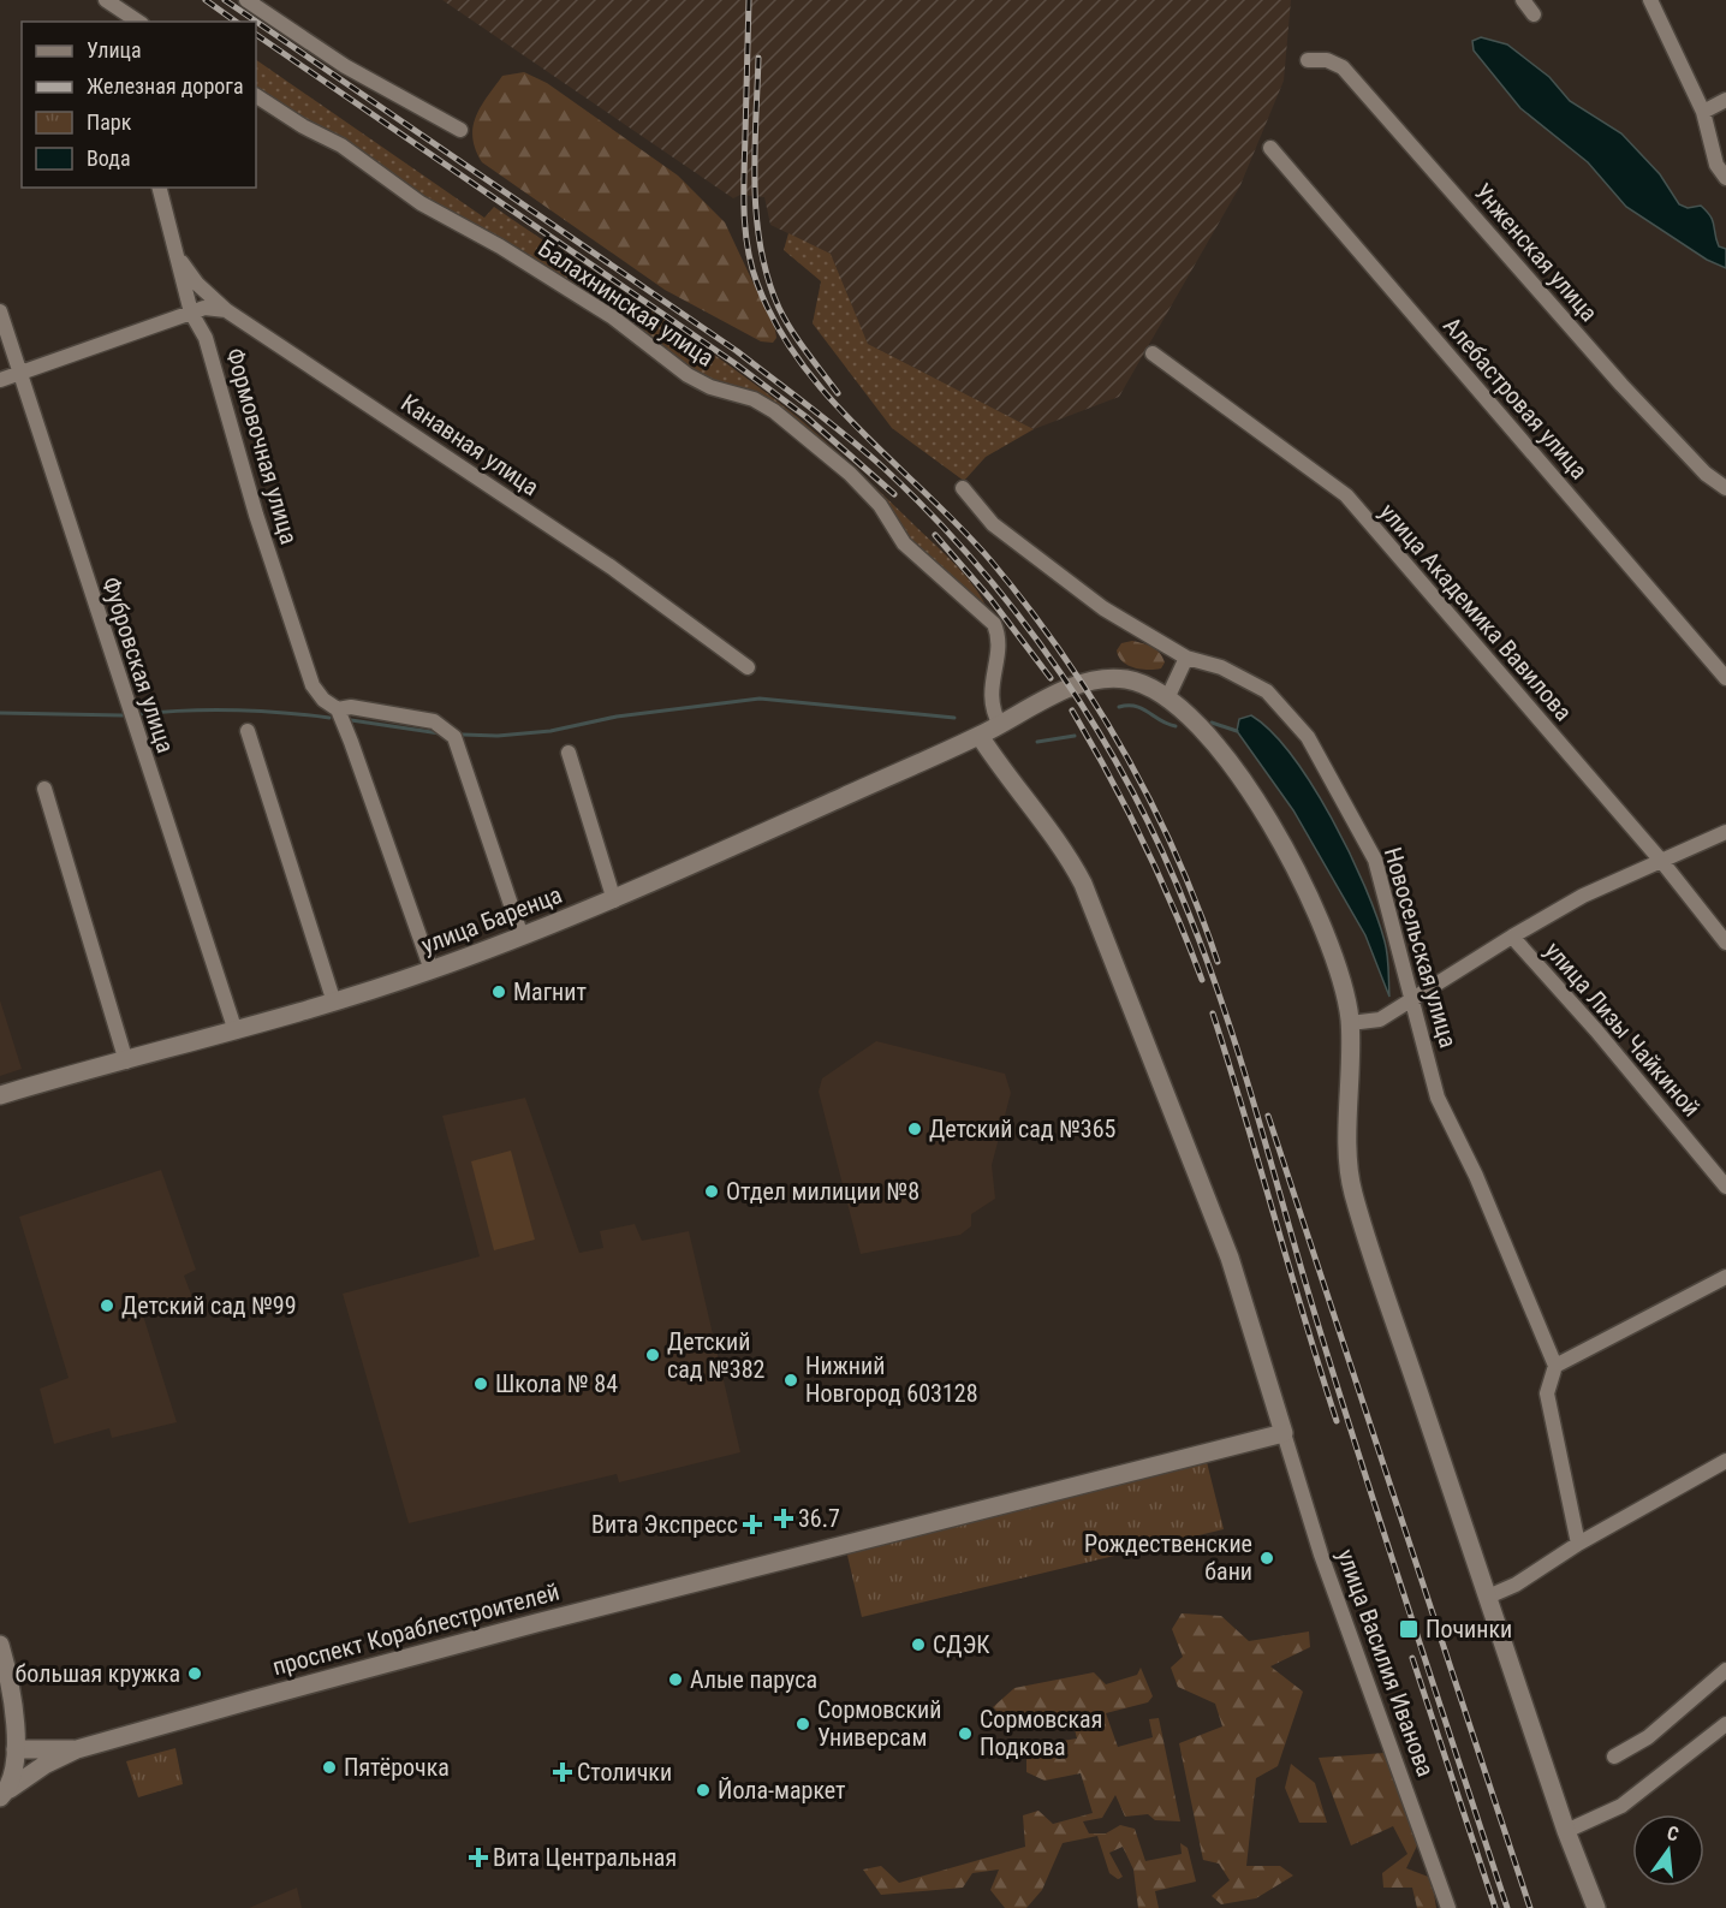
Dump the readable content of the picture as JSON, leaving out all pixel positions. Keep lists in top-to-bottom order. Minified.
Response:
{"streets":{"street":["Унженская улица","Балахнинская улица","Алебастровая улица","Канавная улица","Формовочная улица","улица Академика Вавилова","Фубровская улица","улица Баренца","Новосельская улица","улица Лизы Чайкиной","проспект Кораблестроителей","улица Василия Иванова"]},"crossings":[["Балахнинская улица","улица Баренца"],["Канавная улица","Формовочная улица"],["Формовочная улица","улица Баренца"],["Фубровская улица","улица Баренца"],["проспект Кораблестроителей","улица Василия Иванова"]],"places":{"other":["Магнит","Детский сад №365","Отдел милиции №8","Детский сад №99","Детский сад №382","Нижний Новгород 603128","Школа № 84","Рождественские бани","СДЭК","большая кружка","Алые паруса","Сормовский Универсам","Сормовская Подкова","Пятёрочка","Йола-маркет"],"health":["36.7","Вита Экспресс","Столички","Вита Центральная"],"transit":["Починки"]},"legend":["Улица","Железная дорога","Парк","Вода"],"north":"top"}
